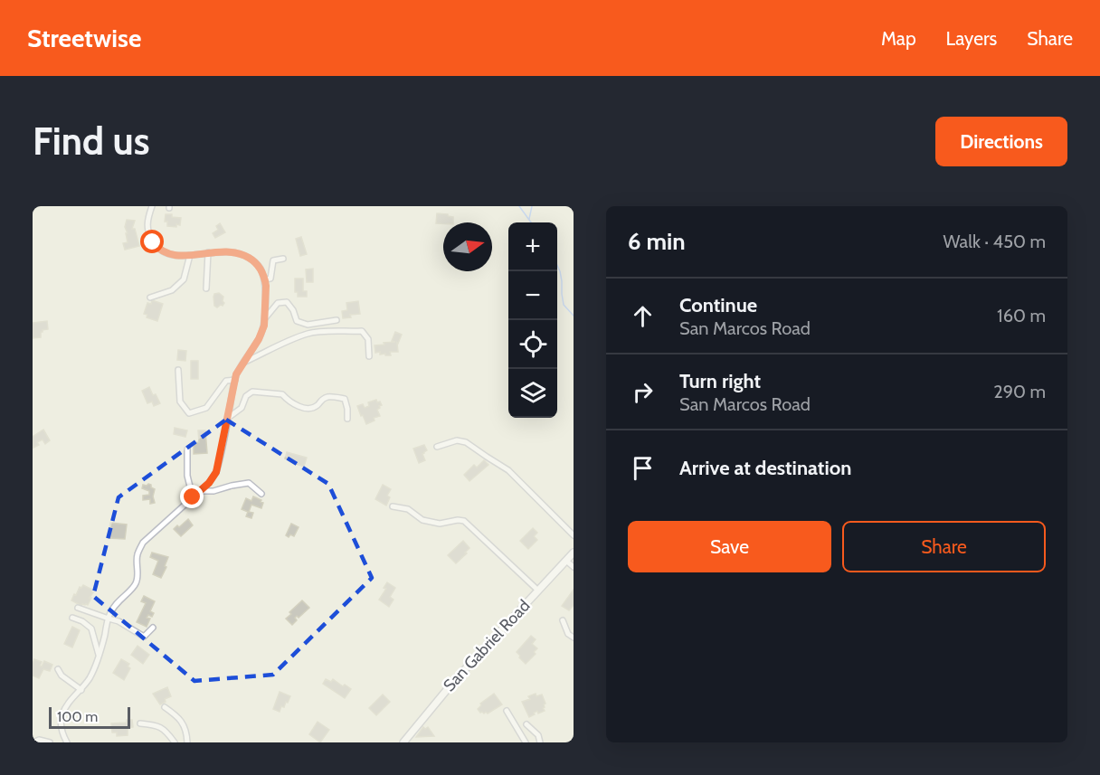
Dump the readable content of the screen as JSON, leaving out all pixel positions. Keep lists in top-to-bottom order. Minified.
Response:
{"streets":{"street":["San Gabriel Road"]},"scale_bar":"100 m","north":"right","page":{"header":"Streetwise","nav":["Map","Layers","Share"],"buttons":["Directions",["Save","Share"]],"title":"Find us","heading":["6 min","Walk · 450 m"],"map_buttons":["+","−"],"list":[["Continue","San Marcos Road","160 m"],["Turn right","San Marcos Road","290 m"],"Arrive at destination"],"scale":"100 m"}}
